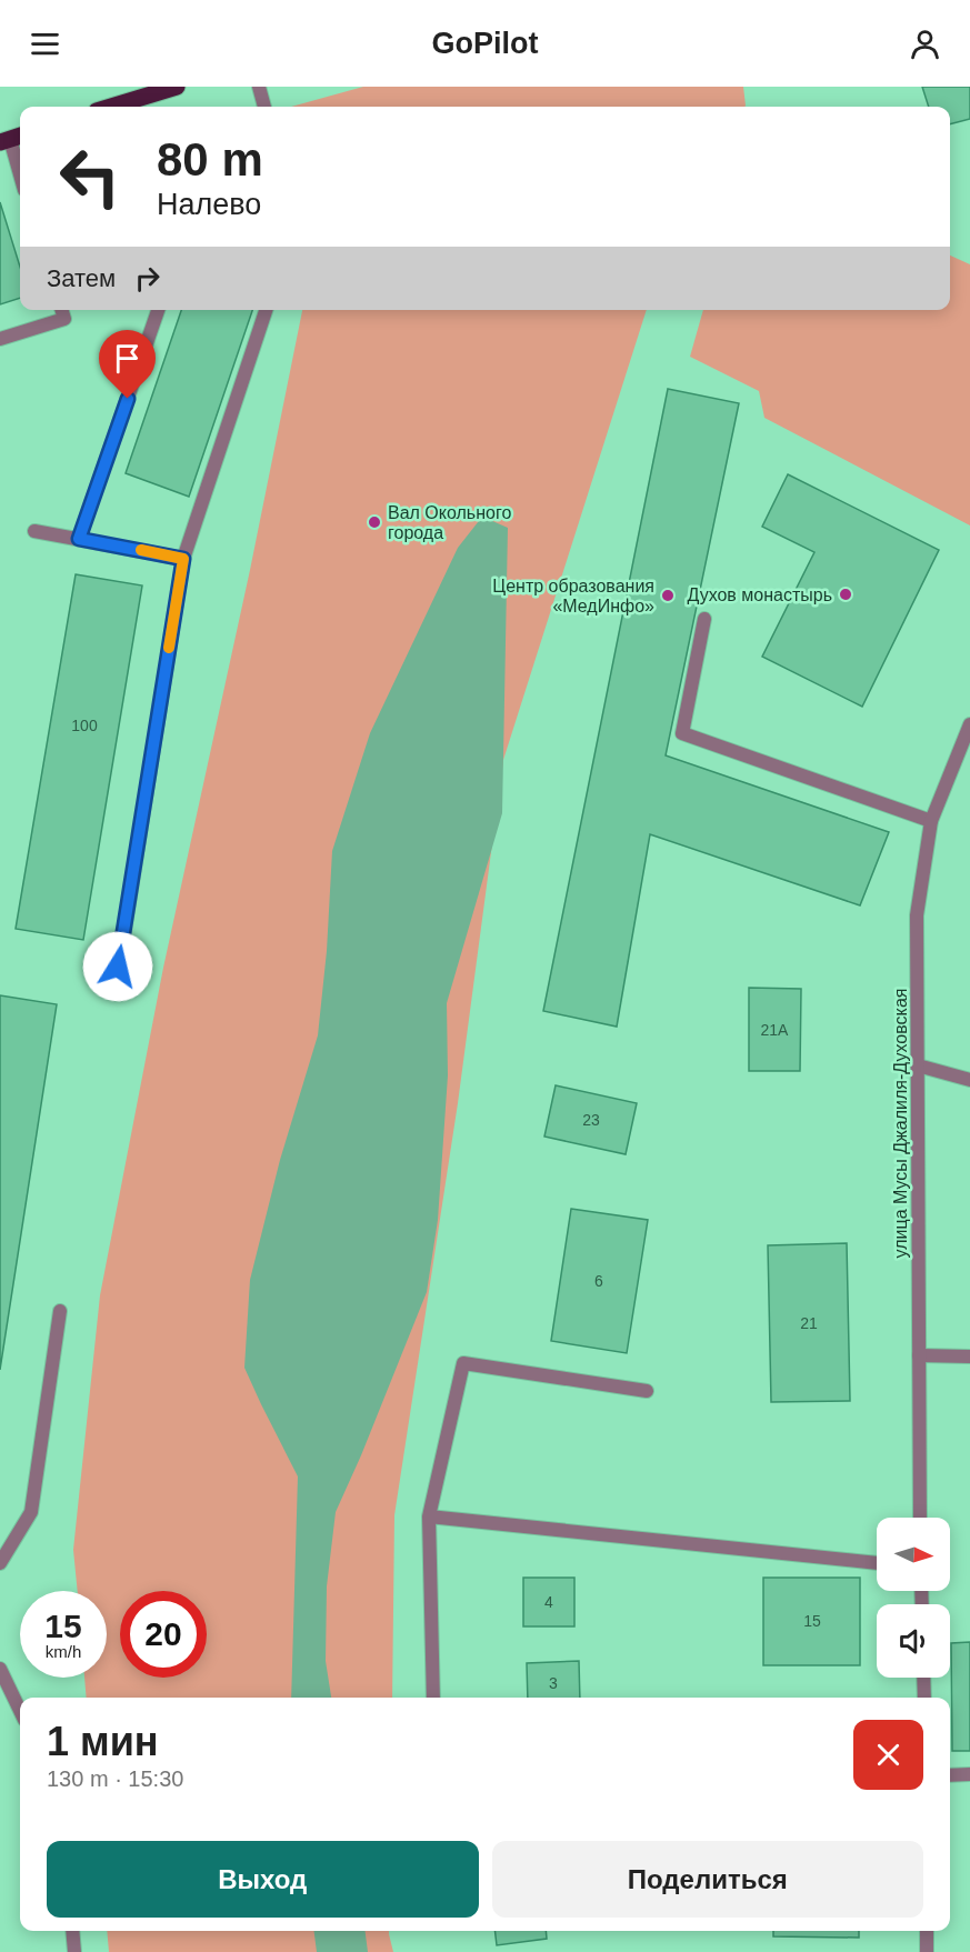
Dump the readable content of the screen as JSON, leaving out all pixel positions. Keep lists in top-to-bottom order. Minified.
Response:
{"streets":{"street":["улица Мусы Джалиля-Духовская"]},"places":["Вал Окольного города","Духов монастырь","Центр образования «МедИнфо»"],"house_numbers":["100","21А","23","6","21","4","15","3"],"north":"right","page":{"header":"GoPilot","turn":["80 m","Налево"],"then":"Затем","speed":"15 km/h","limit":"20","heading":["1 мин","130 m · 15:30"],"buttons":["Выход","Поделиться"]}}
